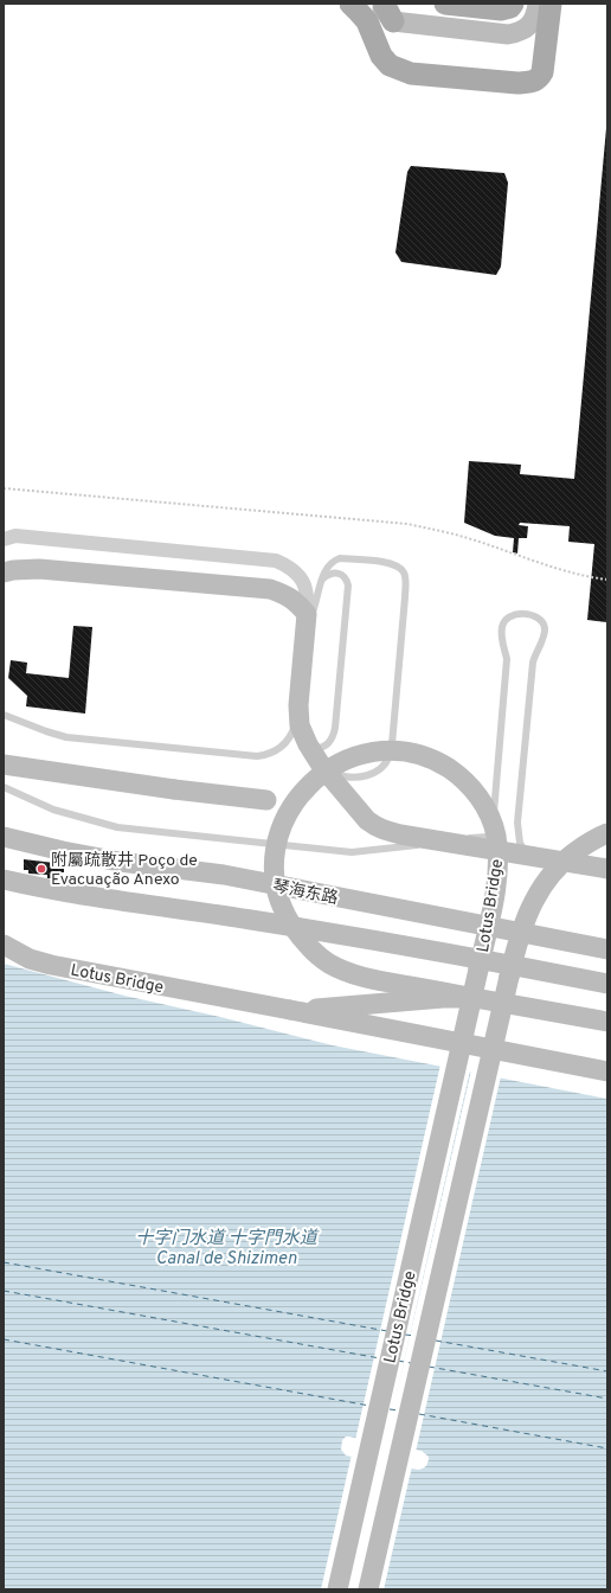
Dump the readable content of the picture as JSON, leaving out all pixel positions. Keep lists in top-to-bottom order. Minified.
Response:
{"streets":{"main road":["琴海东路","Lotus Bridge"]},"water":["十字门水道 十字門水道 Canal de Shizimen"],"places":["附屬疏散井 Poço de Evacuação Anexo"]}
